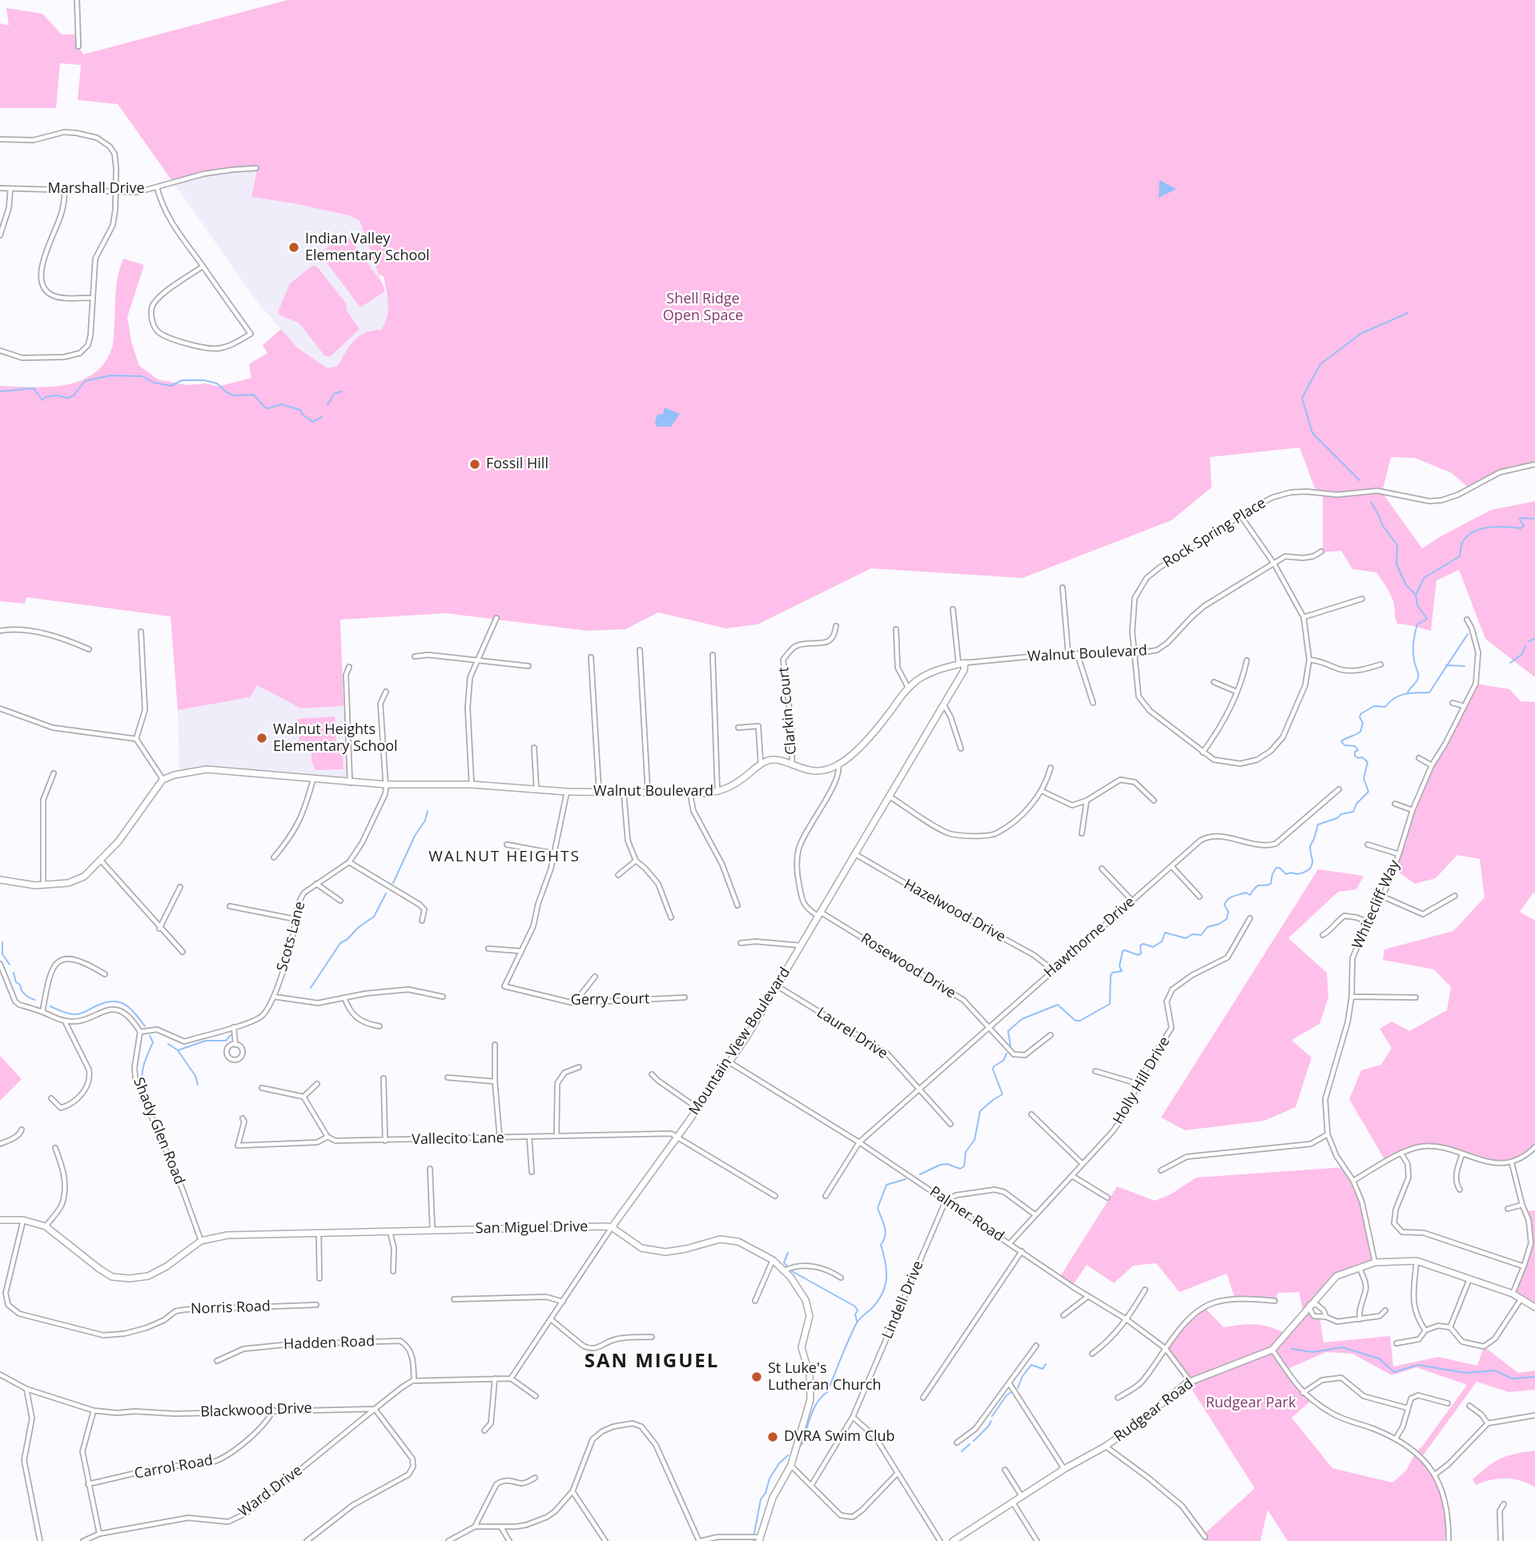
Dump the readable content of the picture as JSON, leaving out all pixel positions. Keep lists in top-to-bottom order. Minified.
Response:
{"streets":{"street":["Marshall Drive","Rock Spring Place","Walnut Boulevard","Clarkin Court","Whitecliff Way","Hazelwood Drive","Scots Lane","Hawthorne Drive","Rosewood Drive","Gerry Court","Laurel Drive","Mountain View Boulevard","Holly Hill Drive","Shady Glen Road","Vallecito Lane","Palmer Road","San Miguel Drive","Lindell Drive","Norris Road","Hadden Road","Blackwood Drive","Rudgear Road","Carrol Road","Ward Drive"]},"crossings":[["Rock Spring Place","Walnut Boulevard"],["Walnut Boulevard","Scots Lane"],["Walnut Boulevard","Mountain View Boulevard"],["Whitecliff Way","Rudgear Road"],["Hazelwood Drive","Hawthorne Drive"],["Hazelwood Drive","Mountain View Boulevard"],["Scots Lane","Shady Glen Road"],["Hawthorne Drive","Rosewood Drive"],["Hawthorne Drive","Laurel Drive"],["Hawthorne Drive","Palmer Road"],["Rosewood Drive","Mountain View Boulevard"],["Laurel Drive","Mountain View Boulevard"],["Mountain View Boulevard","Vallecito Lane"],["Mountain View Boulevard","Palmer Road"],["Mountain View Boulevard","San Miguel Drive"],["Holly Hill Drive","Palmer Road"],["Shady Glen Road","San Miguel Drive"],["Palmer Road","Lindell Drive"],["Palmer Road","Rudgear Road"],["San Miguel Drive","Norris Road"],["Blackwood Drive","Carrol Road"],["Blackwood Drive","Ward Drive"]],"districts":["WALNUT HEIGHTS","SAN MIGUEL"],"parks":["Shell Ridge Open Space","Rudgear Park"],"places":["Indian Valley Elementary School","Fossil Hill","Walnut Heights Elementary School","St Luke's Lutheran Church","DVRA Swim Club"]}
